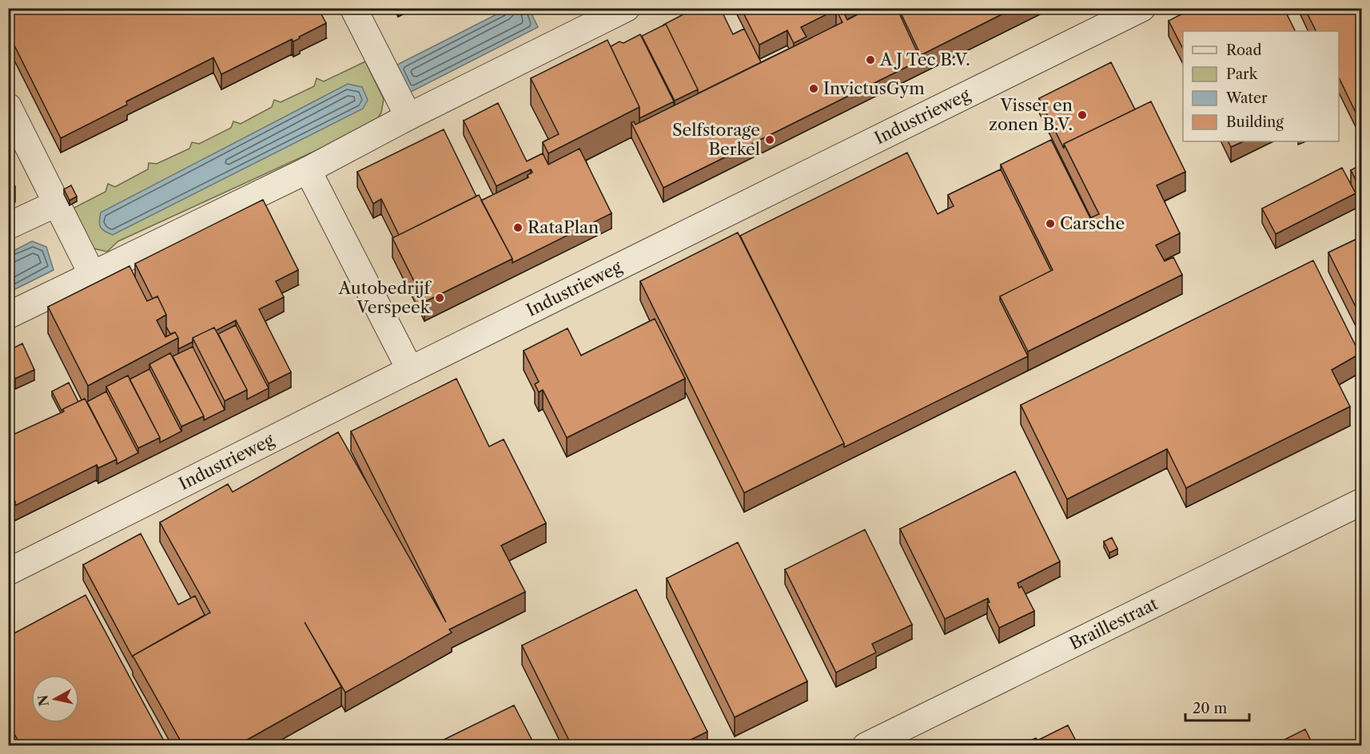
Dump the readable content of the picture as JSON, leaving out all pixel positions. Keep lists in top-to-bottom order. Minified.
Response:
{"streets":{"street":["Industrieweg","Braillestraat"]},"places":["A J Tec B.V.","InvictusGym","Visser en zonen B.V.","Selfstorage Berkel","Carsche","RataPlan","Autobedrijf Verspeek"],"legend":["Road","Park","Water","Building"],"scale_bar":"20 m","north":"left"}
